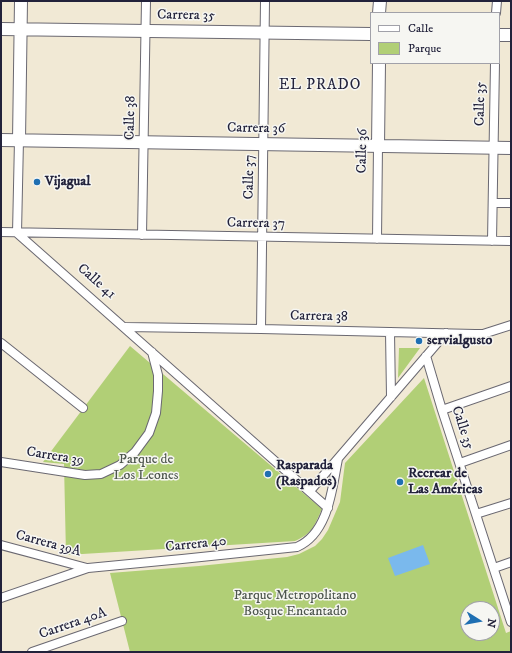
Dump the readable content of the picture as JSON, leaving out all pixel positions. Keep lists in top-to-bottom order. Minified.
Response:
{"streets":{"street":["Carrera 35","Calle 35","Calle 38","Carrera 36","Calle 36","Calle 37","Carrera 37","Calle 41","Carrera 38","Carrera 39","Carrera 39A","Carrera 40","Carrera 40A"]},"crossings":[["Carrera 35","Calle 38"],["Carrera 35","Calle 37"],["Calle 35","Carrera 36"],["Calle 35","Carrera 37"],["Calle 35","Carrera 40"],["Calle 38","Carrera 36"],["Calle 38","Carrera 37"],["Carrera 36","Calle 36"],["Carrera 36","Calle 37"],["Calle 36","Carrera 37"],["Calle 37","Carrera 37"],["Calle 37","Carrera 38"],["Carrera 37","Calle 41"],["Calle 41","Carrera 38"],["Calle 41","Carrera 39"],["Calle 41","Carrera 40"],["Carrera 38","Carrera 40"],["Carrera 39A","Carrera 40"]],"districts":["EL PRADO"],"parks":["Parque de Los Leones","Parque Metropolitano Bosque Encantado"],"places":["Vijagual","servialgusto","Rasparada (Raspados)","Recrear de Las Américas"],"legend":["Calle","Parque"],"north":"right"}
